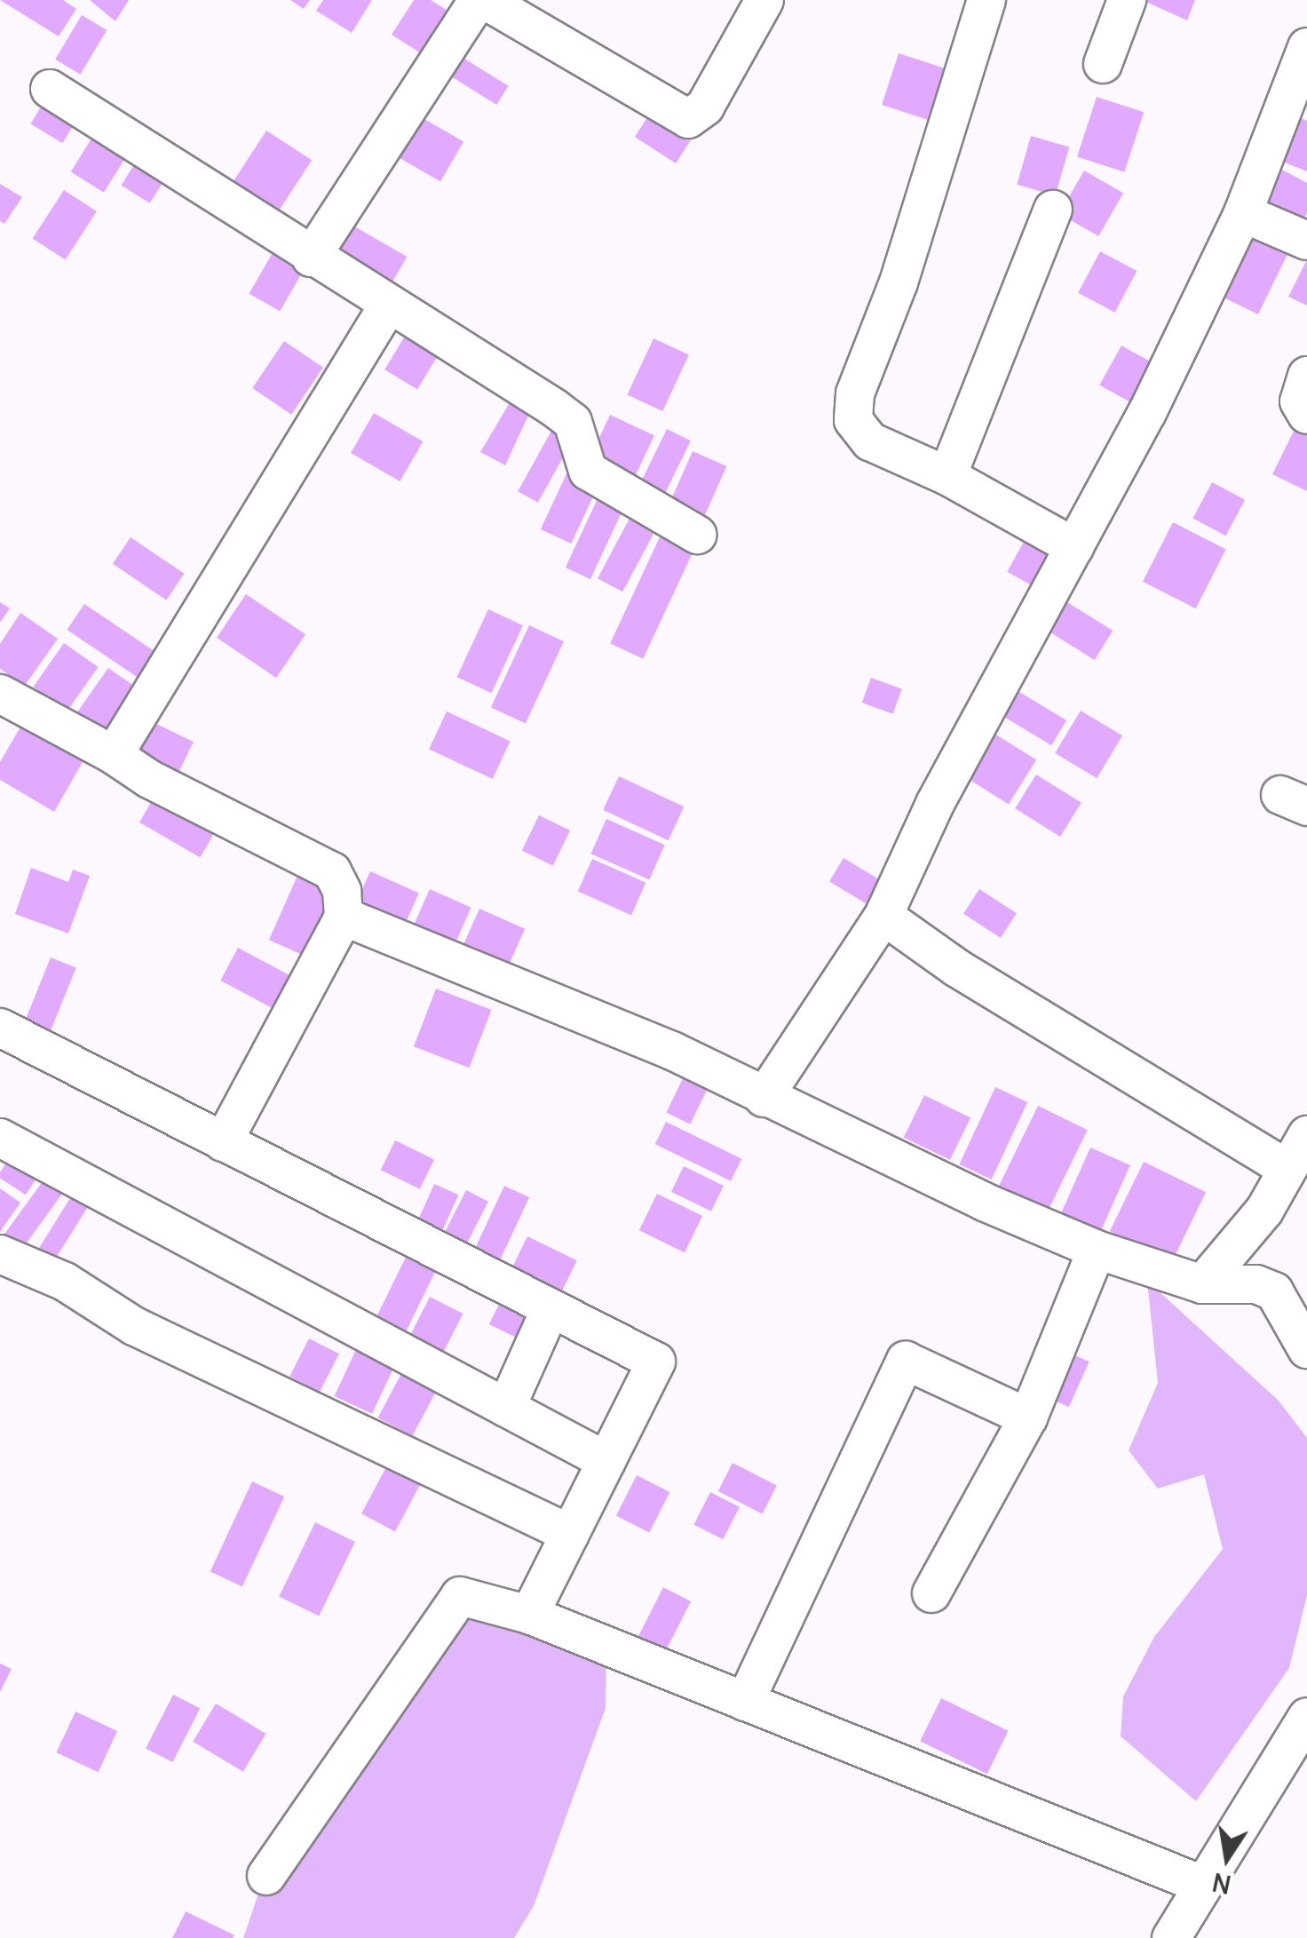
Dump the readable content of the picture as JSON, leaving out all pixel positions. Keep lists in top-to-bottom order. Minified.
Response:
{"north":"bottom"}
